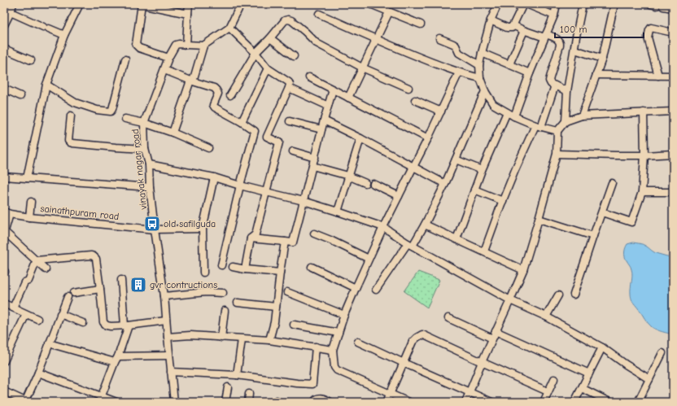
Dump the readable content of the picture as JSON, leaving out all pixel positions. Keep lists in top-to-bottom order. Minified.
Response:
{"streets":{"street":["vinayak nagar road","sainathpuram road"]},"crossings":[["vinayak nagar road","sainathpuram road"]],"places":{"bus stop":["old safilguda"],"building":["gvr contructions"]},"scale_bar":"100 m"}
